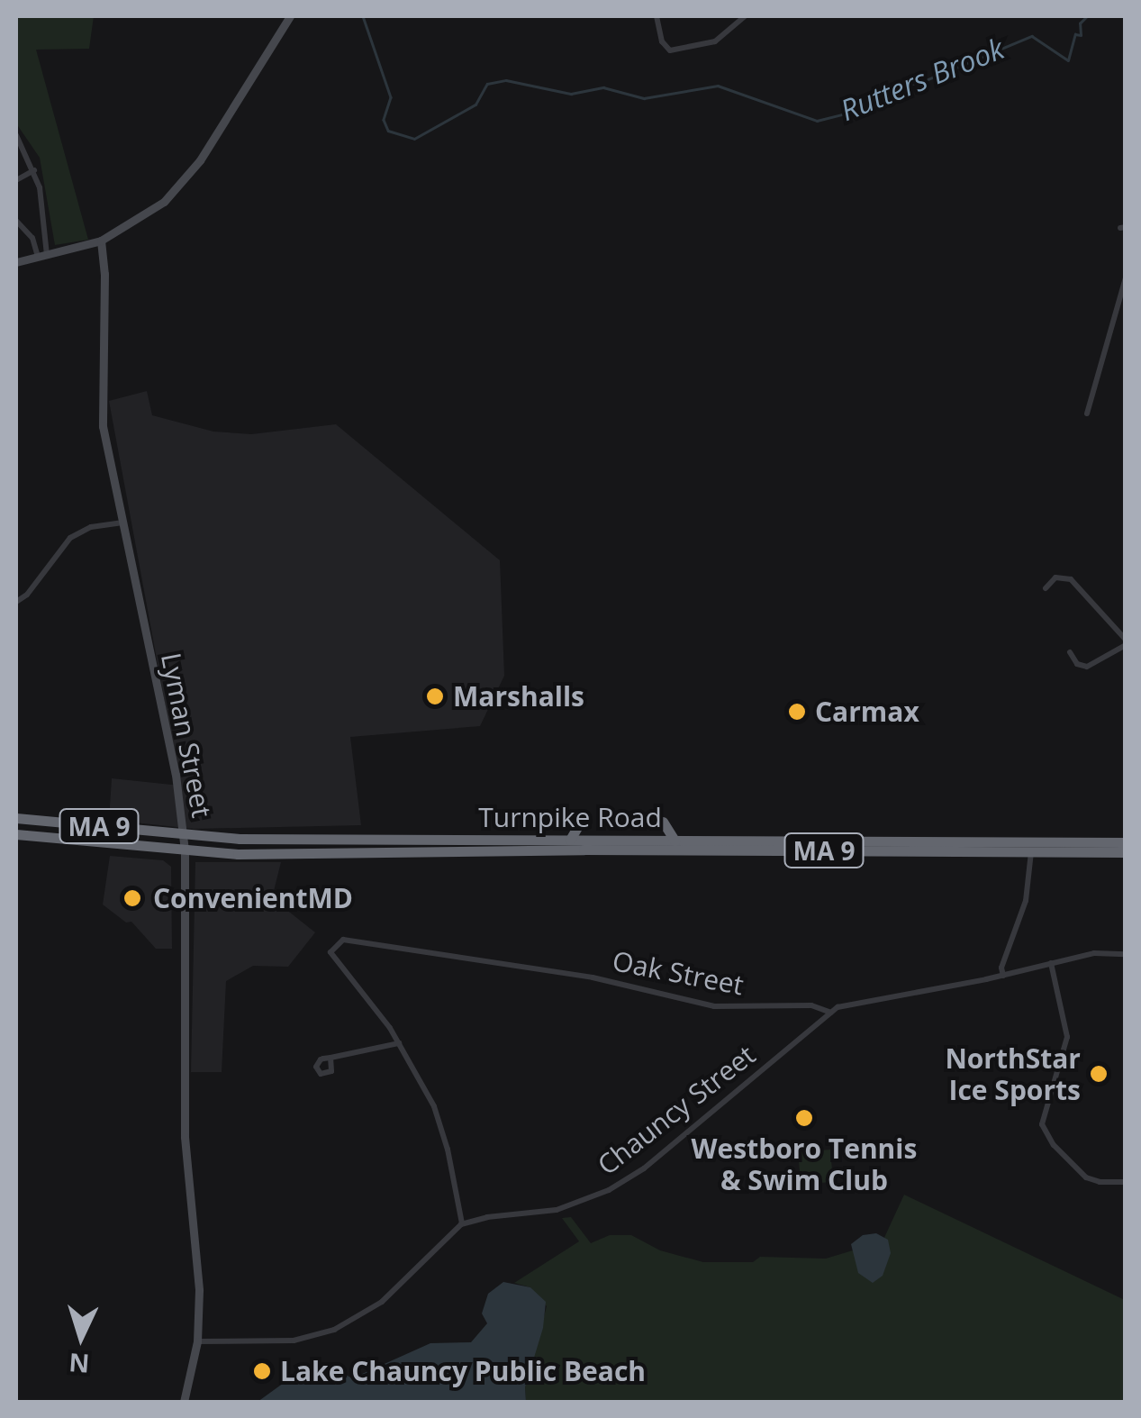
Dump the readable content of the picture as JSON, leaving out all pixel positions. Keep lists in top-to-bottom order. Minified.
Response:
{"streets":{"highway":["Turnpike Road","MA 9"],"street":["Lyman Street","Oak Street","Chauncy Street"]},"crossings":[["Lyman Street","Turnpike Road"],["Oak Street","Chauncy Street"]],"water":["Rutters Brook"],"places":["Marshalls","Carmax","ConvenientMD","NorthStar Ice Sports","Westboro Tennis & Swim Club","Lake Chauncy Public Beach"],"north":"bottom"}
